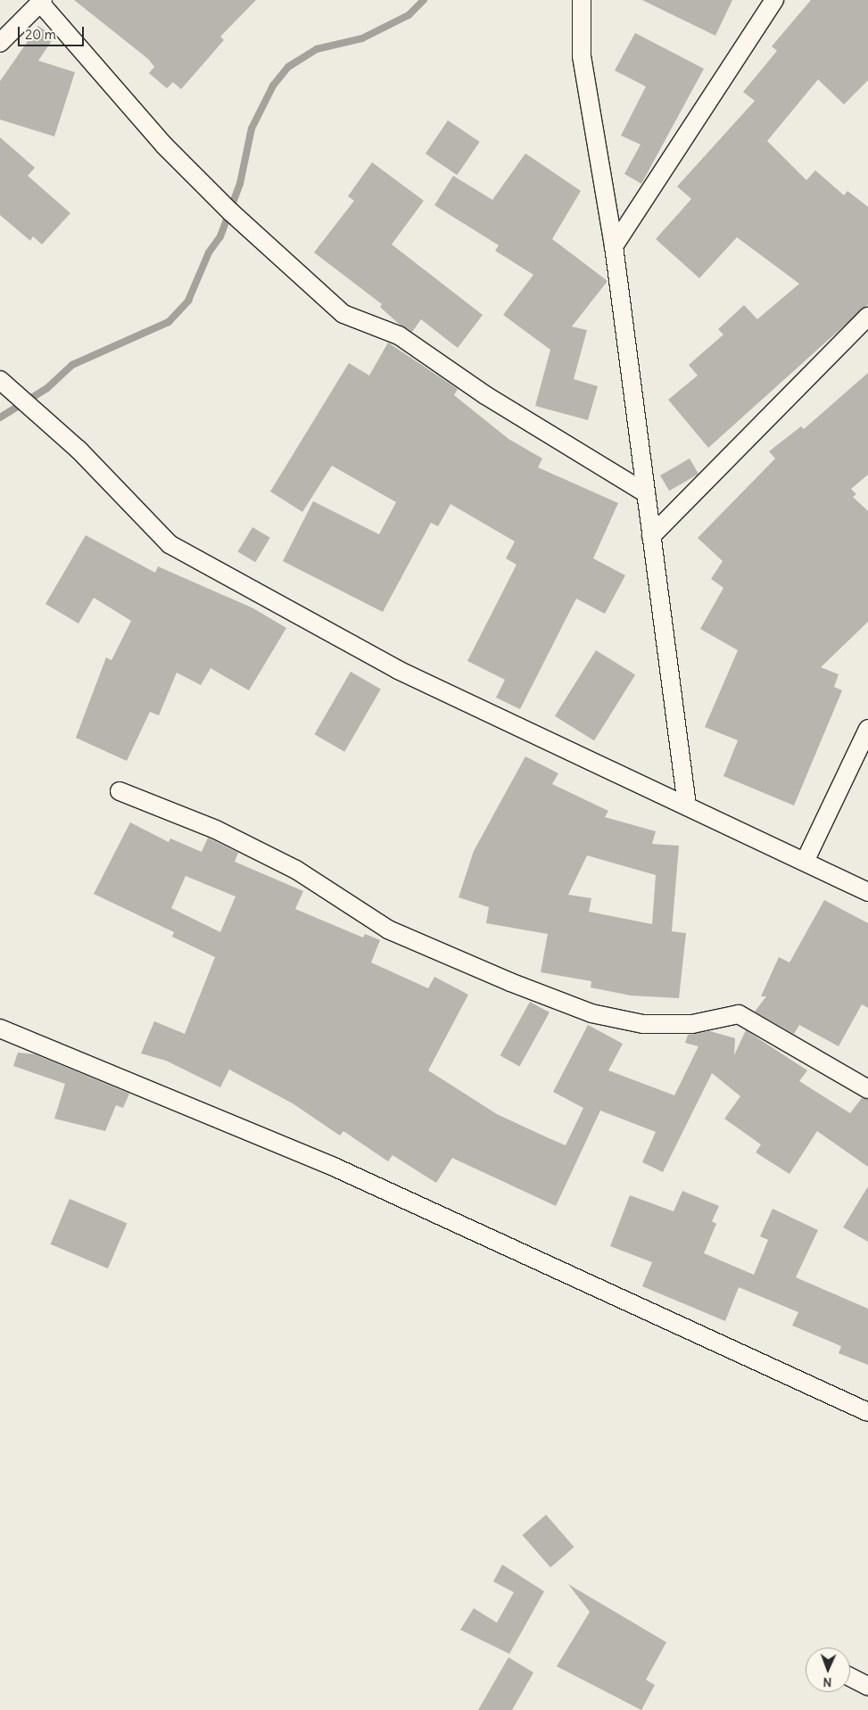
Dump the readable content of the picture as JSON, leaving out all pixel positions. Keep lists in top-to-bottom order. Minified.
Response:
{"scale_bar":"20 m","north":"bottom"}
